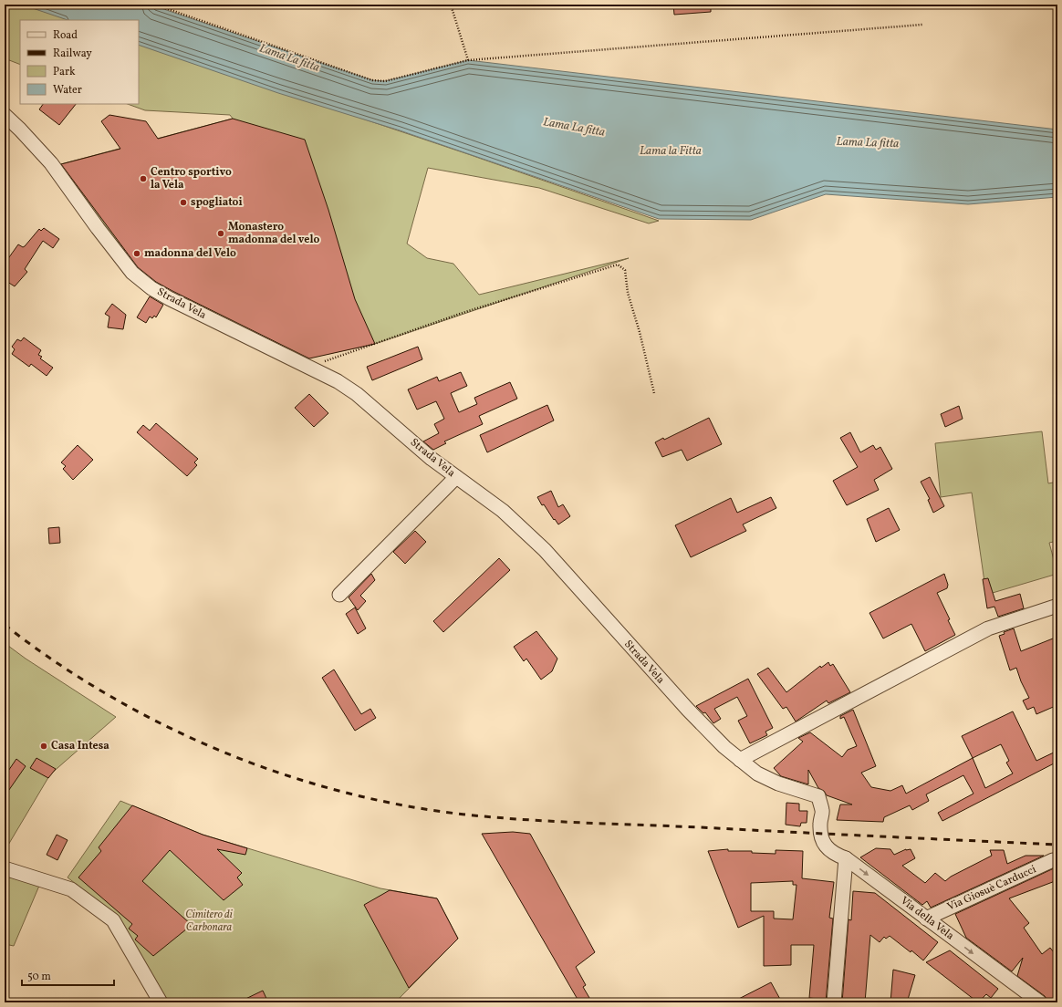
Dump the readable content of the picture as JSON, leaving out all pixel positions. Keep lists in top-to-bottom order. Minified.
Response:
{"streets":{"street":["Strada Vela","Via Giosuè Carducci","Via della Vela"]},"crossings":[["Strada Vela","Via della Vela"],["Via Giosuè Carducci","Via della Vela"]],"one_way":["Via della Vela"],"water":["Lama La fitta","Lama la Fitta"],"parks":["Cimitero di Carbonara"],"places":["Centro sportivo la Vela","spogliatoi","Monastero madonna del velo","madonna del Velo","Casa Intesa"],"legend":["Road","Railway","Park","Water"],"scale_bar":"50 m"}
